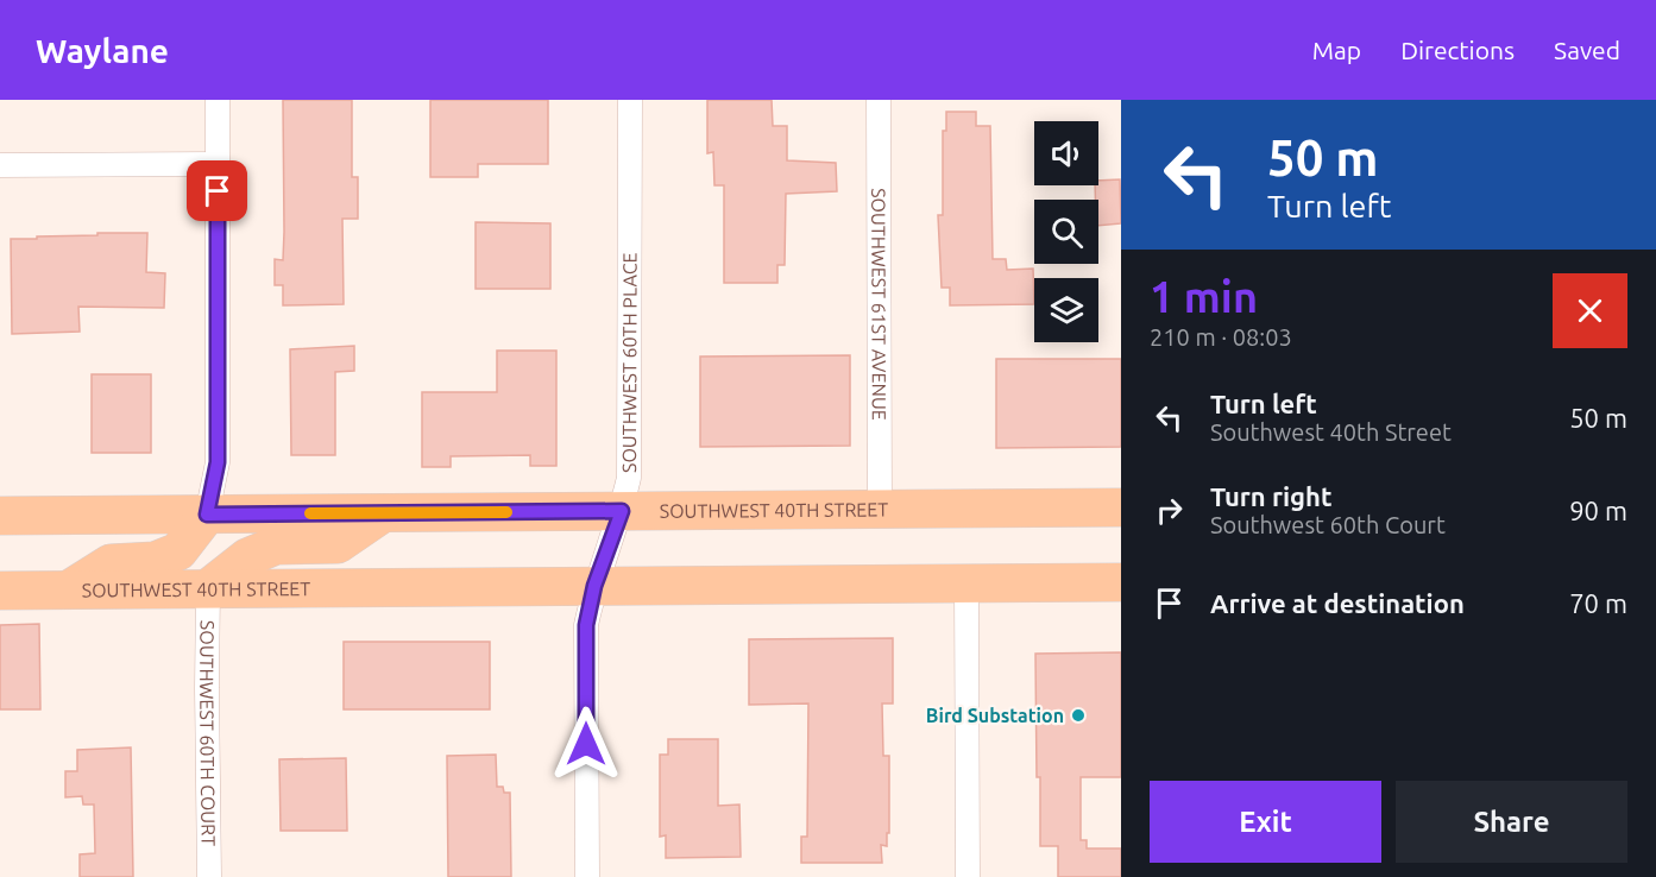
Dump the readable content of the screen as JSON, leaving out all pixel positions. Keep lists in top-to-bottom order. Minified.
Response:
{"streets":{"main road":["SOUTHWEST 40TH STREET"],"street":["SOUTHWEST 61ST AVENUE","SOUTHWEST 60TH PLACE","SOUTHWEST 60TH COURT"]},"crossings":[["SOUTHWEST 61ST AVENUE","SOUTHWEST 40TH STREET"],["SOUTHWEST 60TH PLACE","SOUTHWEST 40TH STREET"],["SOUTHWEST 40TH STREET","SOUTHWEST 60TH COURT"]],"places":["Bird Substation"],"page":{"header":"Waylane","nav":["Map","Directions","Saved"],"turn":["50 m","Turn left"],"heading":["1 min","210 m · 08:03"],"list":[{"name":"Turn left","note":"Southwest 40th Street","value":"50 m"},{"name":"Turn right","note":"Southwest 60th Court","value":"90 m"},{"name":"Arrive at destination","value":"70 m"}],"buttons":["Exit","Share"]}}
